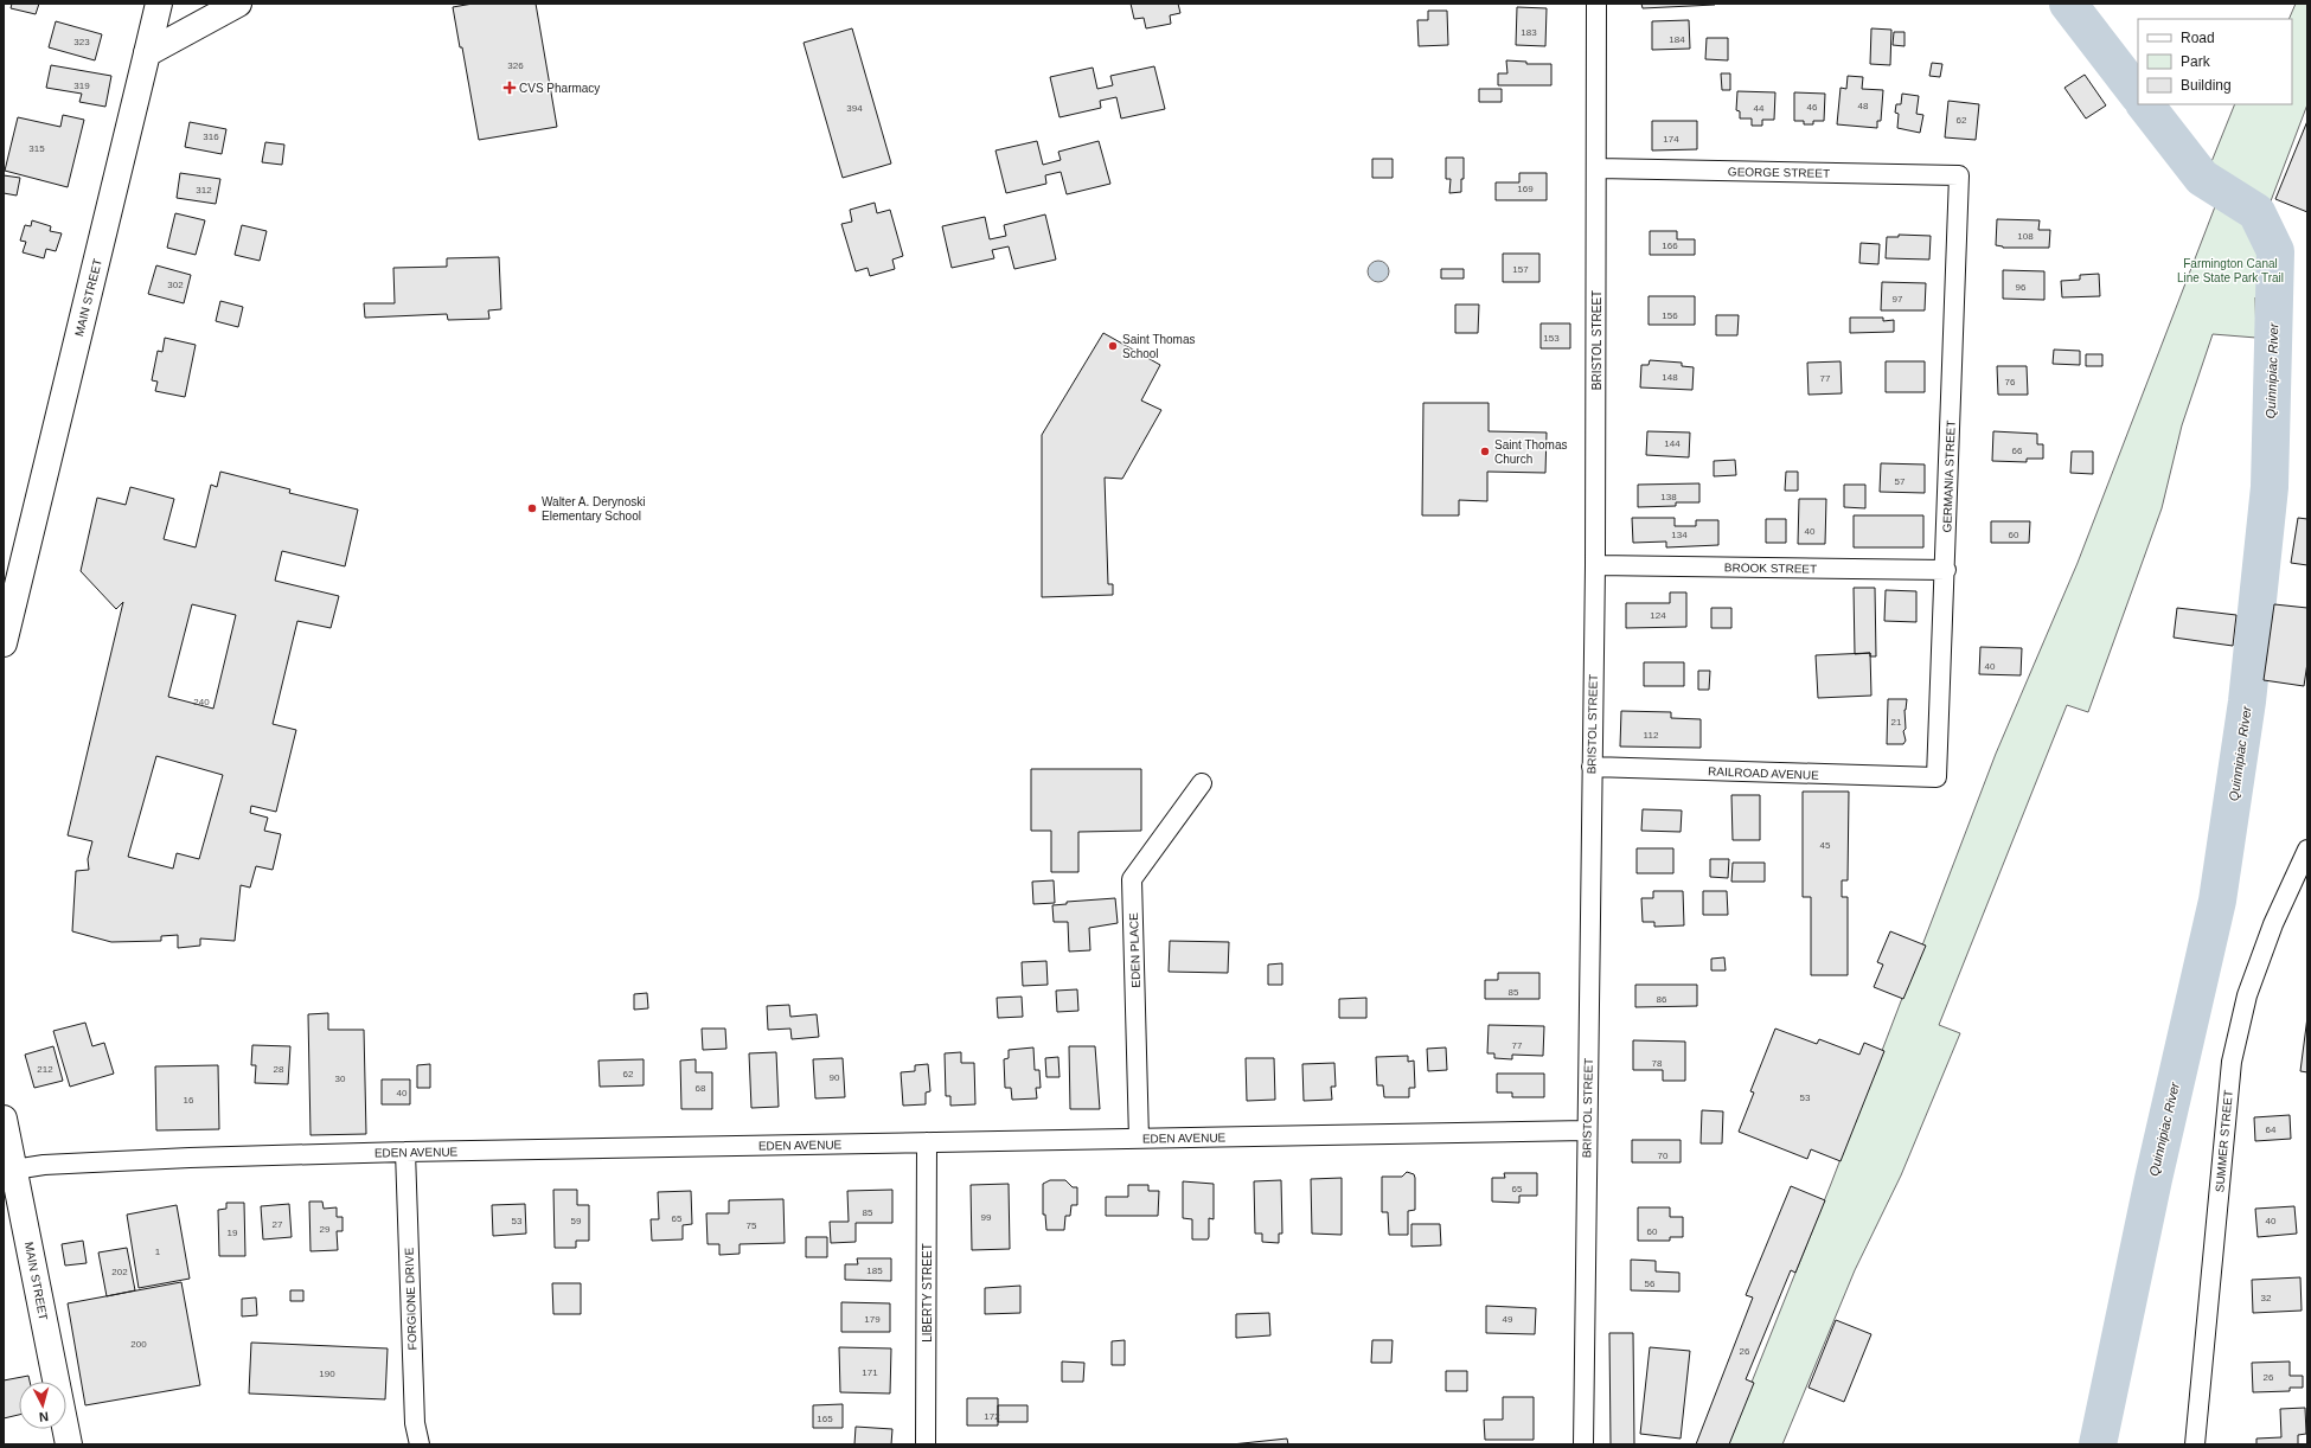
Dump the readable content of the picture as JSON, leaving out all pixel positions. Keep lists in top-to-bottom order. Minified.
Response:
{"streets":{"main road":["MAIN STREET"],"street":["GEORGE STREET","BRISTOL STREET","GERMANIA STREET","BROOK STREET","RAILROAD AVENUE","EDEN PLACE","EDEN AVENUE","SUMMER STREET","LIBERTY STREET","FORGIONE DRIVE"]},"crossings":[["GEORGE STREET","BRISTOL STREET"],["GEORGE STREET","GERMANIA STREET"],["MAIN STREET","EDEN AVENUE"],["BRISTOL STREET","BROOK STREET"],["BRISTOL STREET","RAILROAD AVENUE"],["BRISTOL STREET","EDEN AVENUE"],["GERMANIA STREET","BROOK STREET"],["GERMANIA STREET","RAILROAD AVENUE"],["EDEN PLACE","EDEN AVENUE"],["EDEN AVENUE","LIBERTY STREET"],["EDEN AVENUE","FORGIONE DRIVE"]],"water":["Quinnipiac River"],"parks":["Farmington Canal Line State Park Trail"],"places":{"health":["CVS Pharmacy"],"other":["Saint Thomas School","Saint Thomas Church","Walter A. Derynoski Elementary School"]},"house_numbers":["183","184","323","326","319","48","46","394","44","62","316","174","315","169","312","108","166","157","302","96","97","156","153","148","77","76","144","66","57","138","40","134","60","124","40","240","21","112","45","85","86","77","78","212","28","62","90","30","68","40","53","16","64","70","65","85","99","65","53","59","40","27","75","29","60","19","1","185","202","56","32","179","49","200","26","171","190","26","172","165"],"legend":["Road","Park","Building"],"north":"bottom"}
